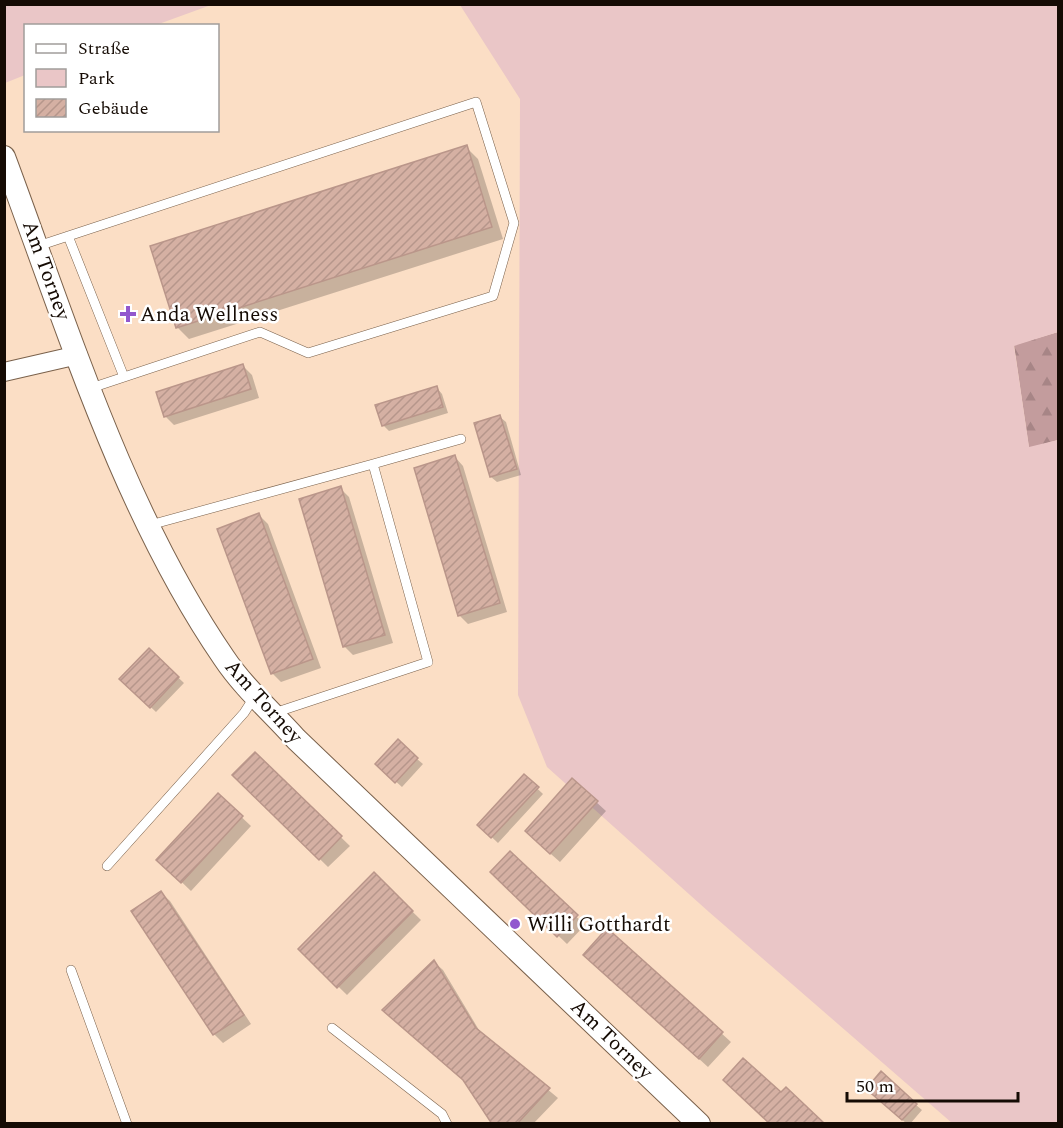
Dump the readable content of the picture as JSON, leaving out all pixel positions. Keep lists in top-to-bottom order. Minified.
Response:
{"streets":{"street":["Am Torney"]},"places":{"health":["Anda Wellness"],"other":["Willi Gotthardt"]},"legend":["Straße","Park","Gebäude"],"scale_bar":"50 m"}
